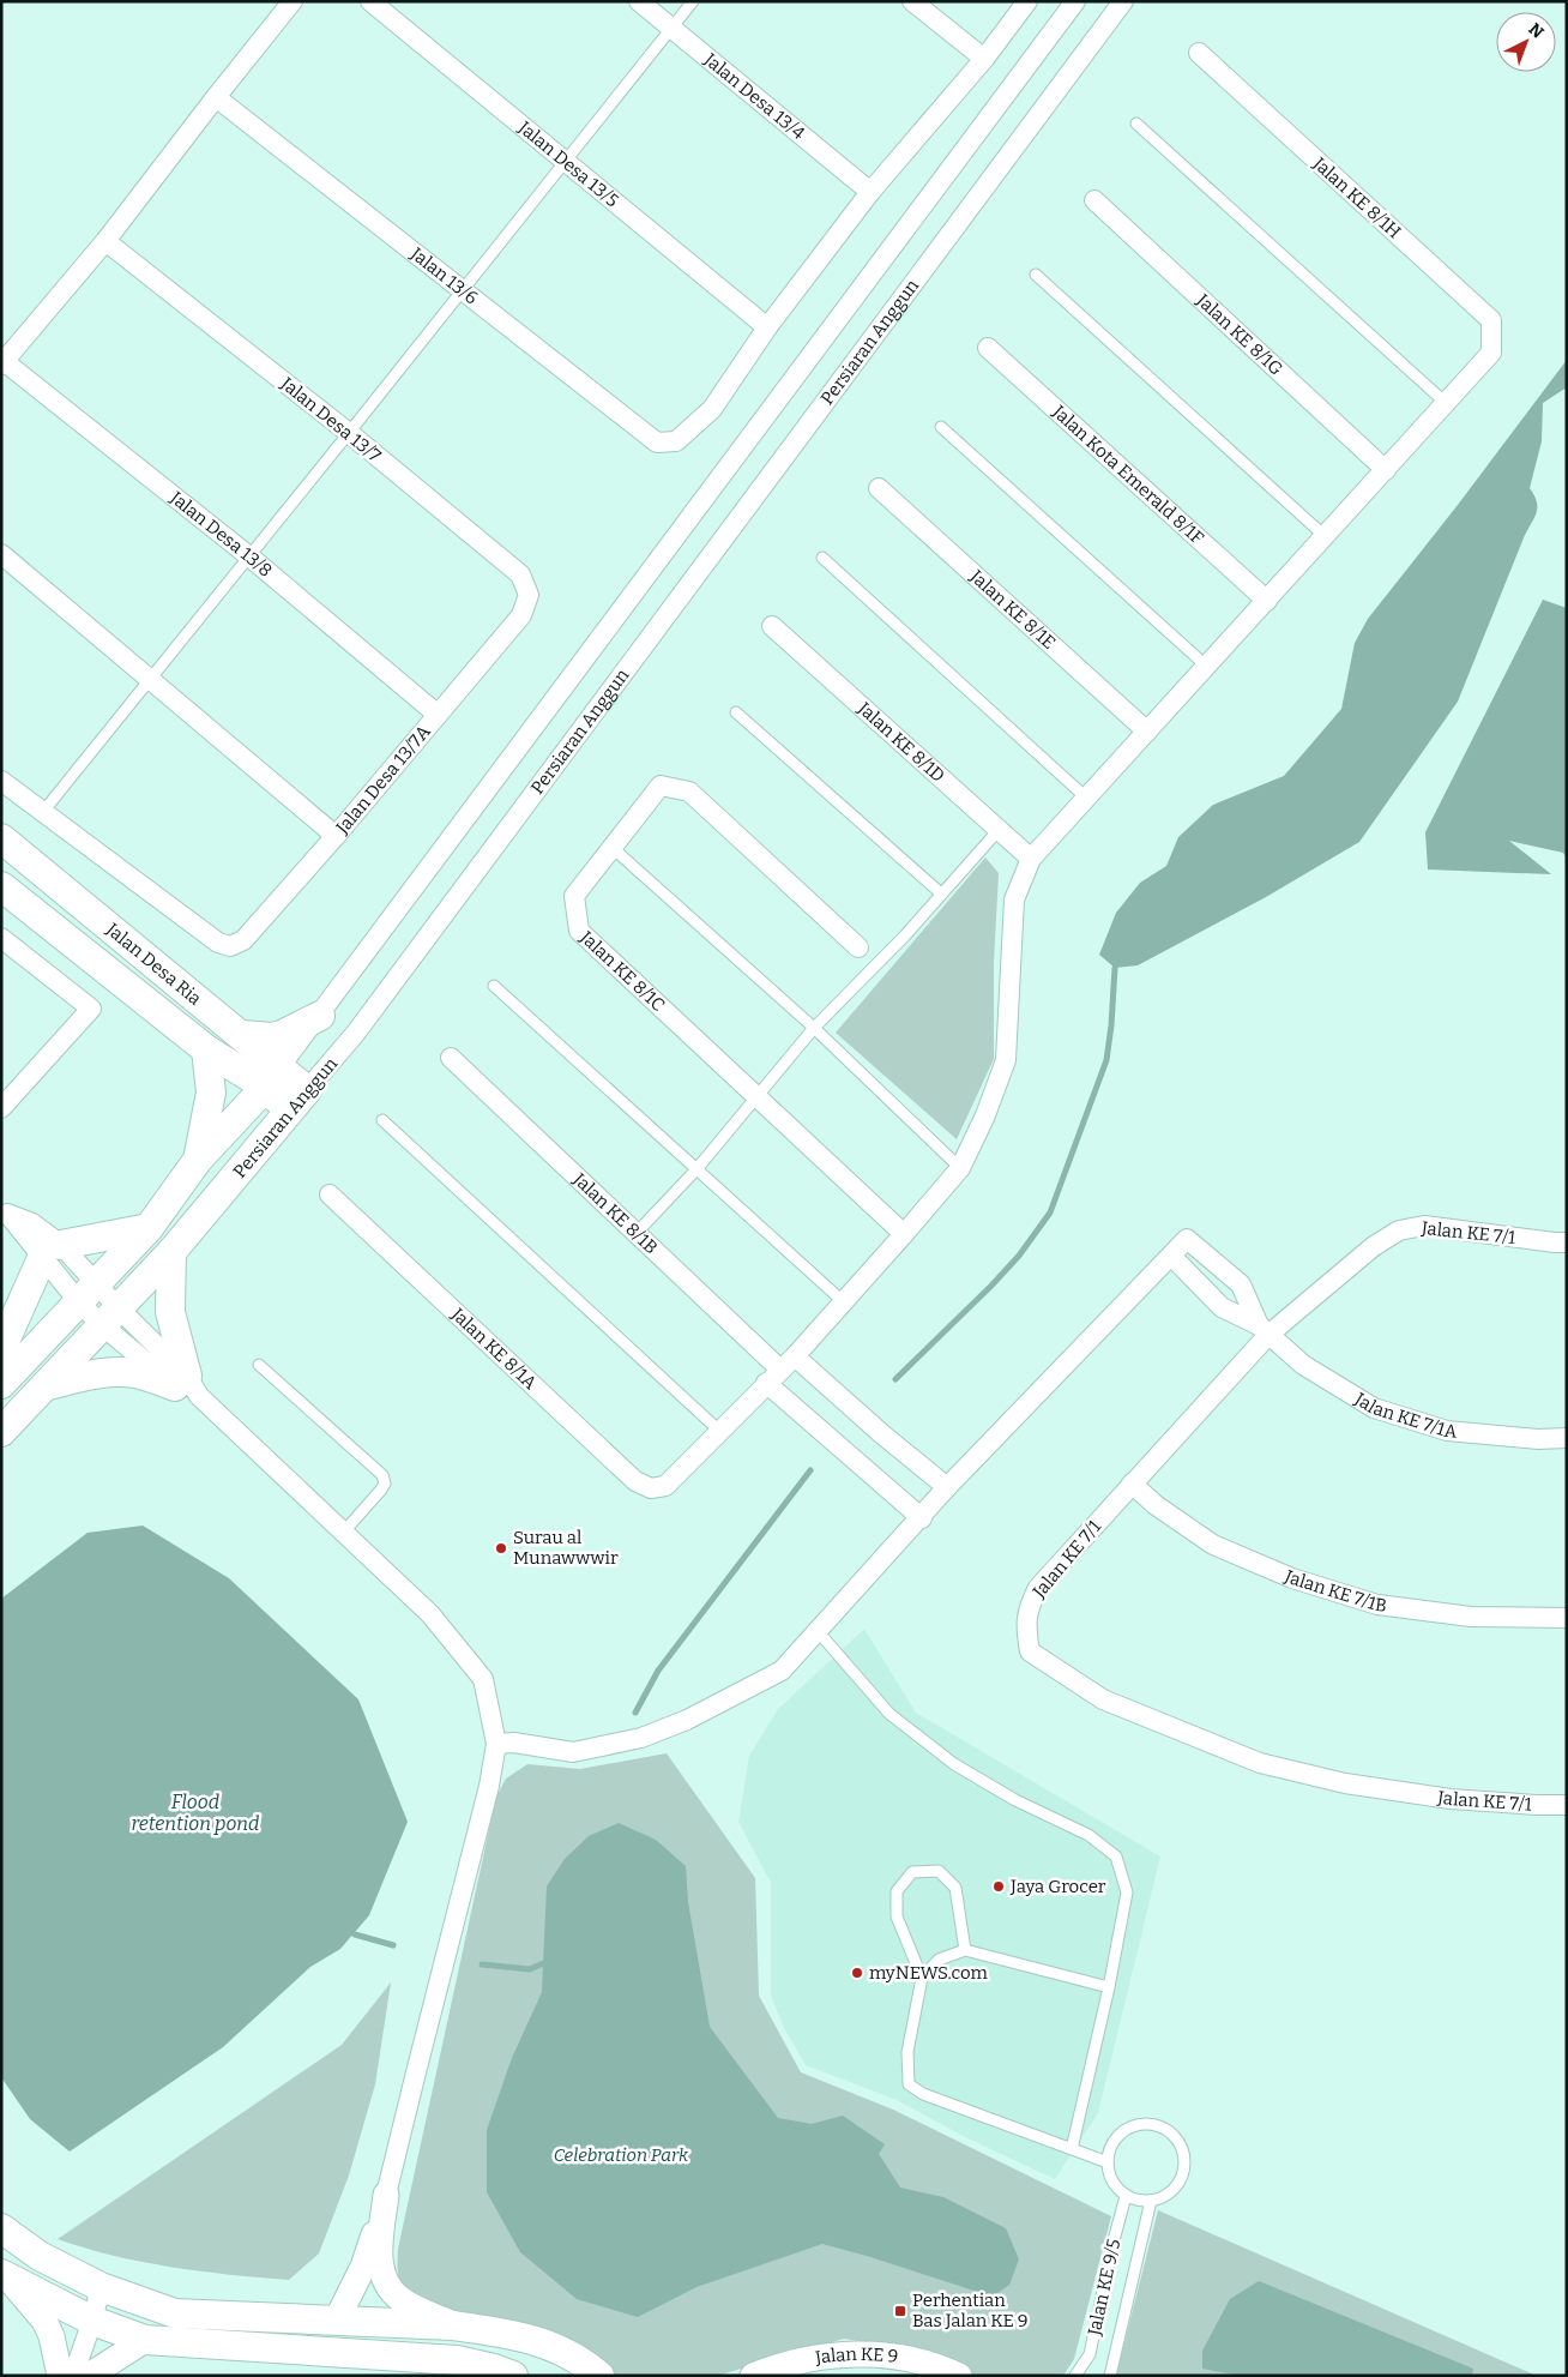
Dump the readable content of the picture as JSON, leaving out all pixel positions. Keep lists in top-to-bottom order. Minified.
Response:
{"streets":{"main road":["Persiaran Anggun","Jalan Desa Ria"],"street":["Jalan Desa 13/4","Jalan Desa 13/5","Jalan KE 8/1H","Jalan 13/6","Jalan KE 8/1G","Jalan Desa 13/7","Jalan Kota Emerald 8/1F","Jalan Desa 13/8","Jalan KE 8/1E","Jalan KE 8/1D","Jalan Desa 13/7A","Jalan KE 8/1C","Jalan KE 8/1B","Jalan KE 7/1","Jalan KE 8/1A","Jalan KE 7/1A","Jalan KE 7/1B","Jalan KE 9"],"lane":["Jalan KE 9/5"]},"crossings":[["Jalan Desa 13/5","Jalan 13/6"],["Persiaran Anggun","Jalan Desa Ria"],["Jalan Desa 13/7","Jalan Desa 13/7A"],["Jalan Desa 13/8","Jalan Desa 13/7A"],["Jalan KE 7/1","Jalan KE 7/1A"],["Jalan KE 7/1","Jalan KE 7/1B"]],"water":["Flood retention pond"],"parks":["Celebration Park"],"places":{"other":["Surau al Munawwwir","Jaya Grocer","myNEWS.com"],"transit":["Perhentian Bas Jalan KE 9"]},"north":"top right"}
